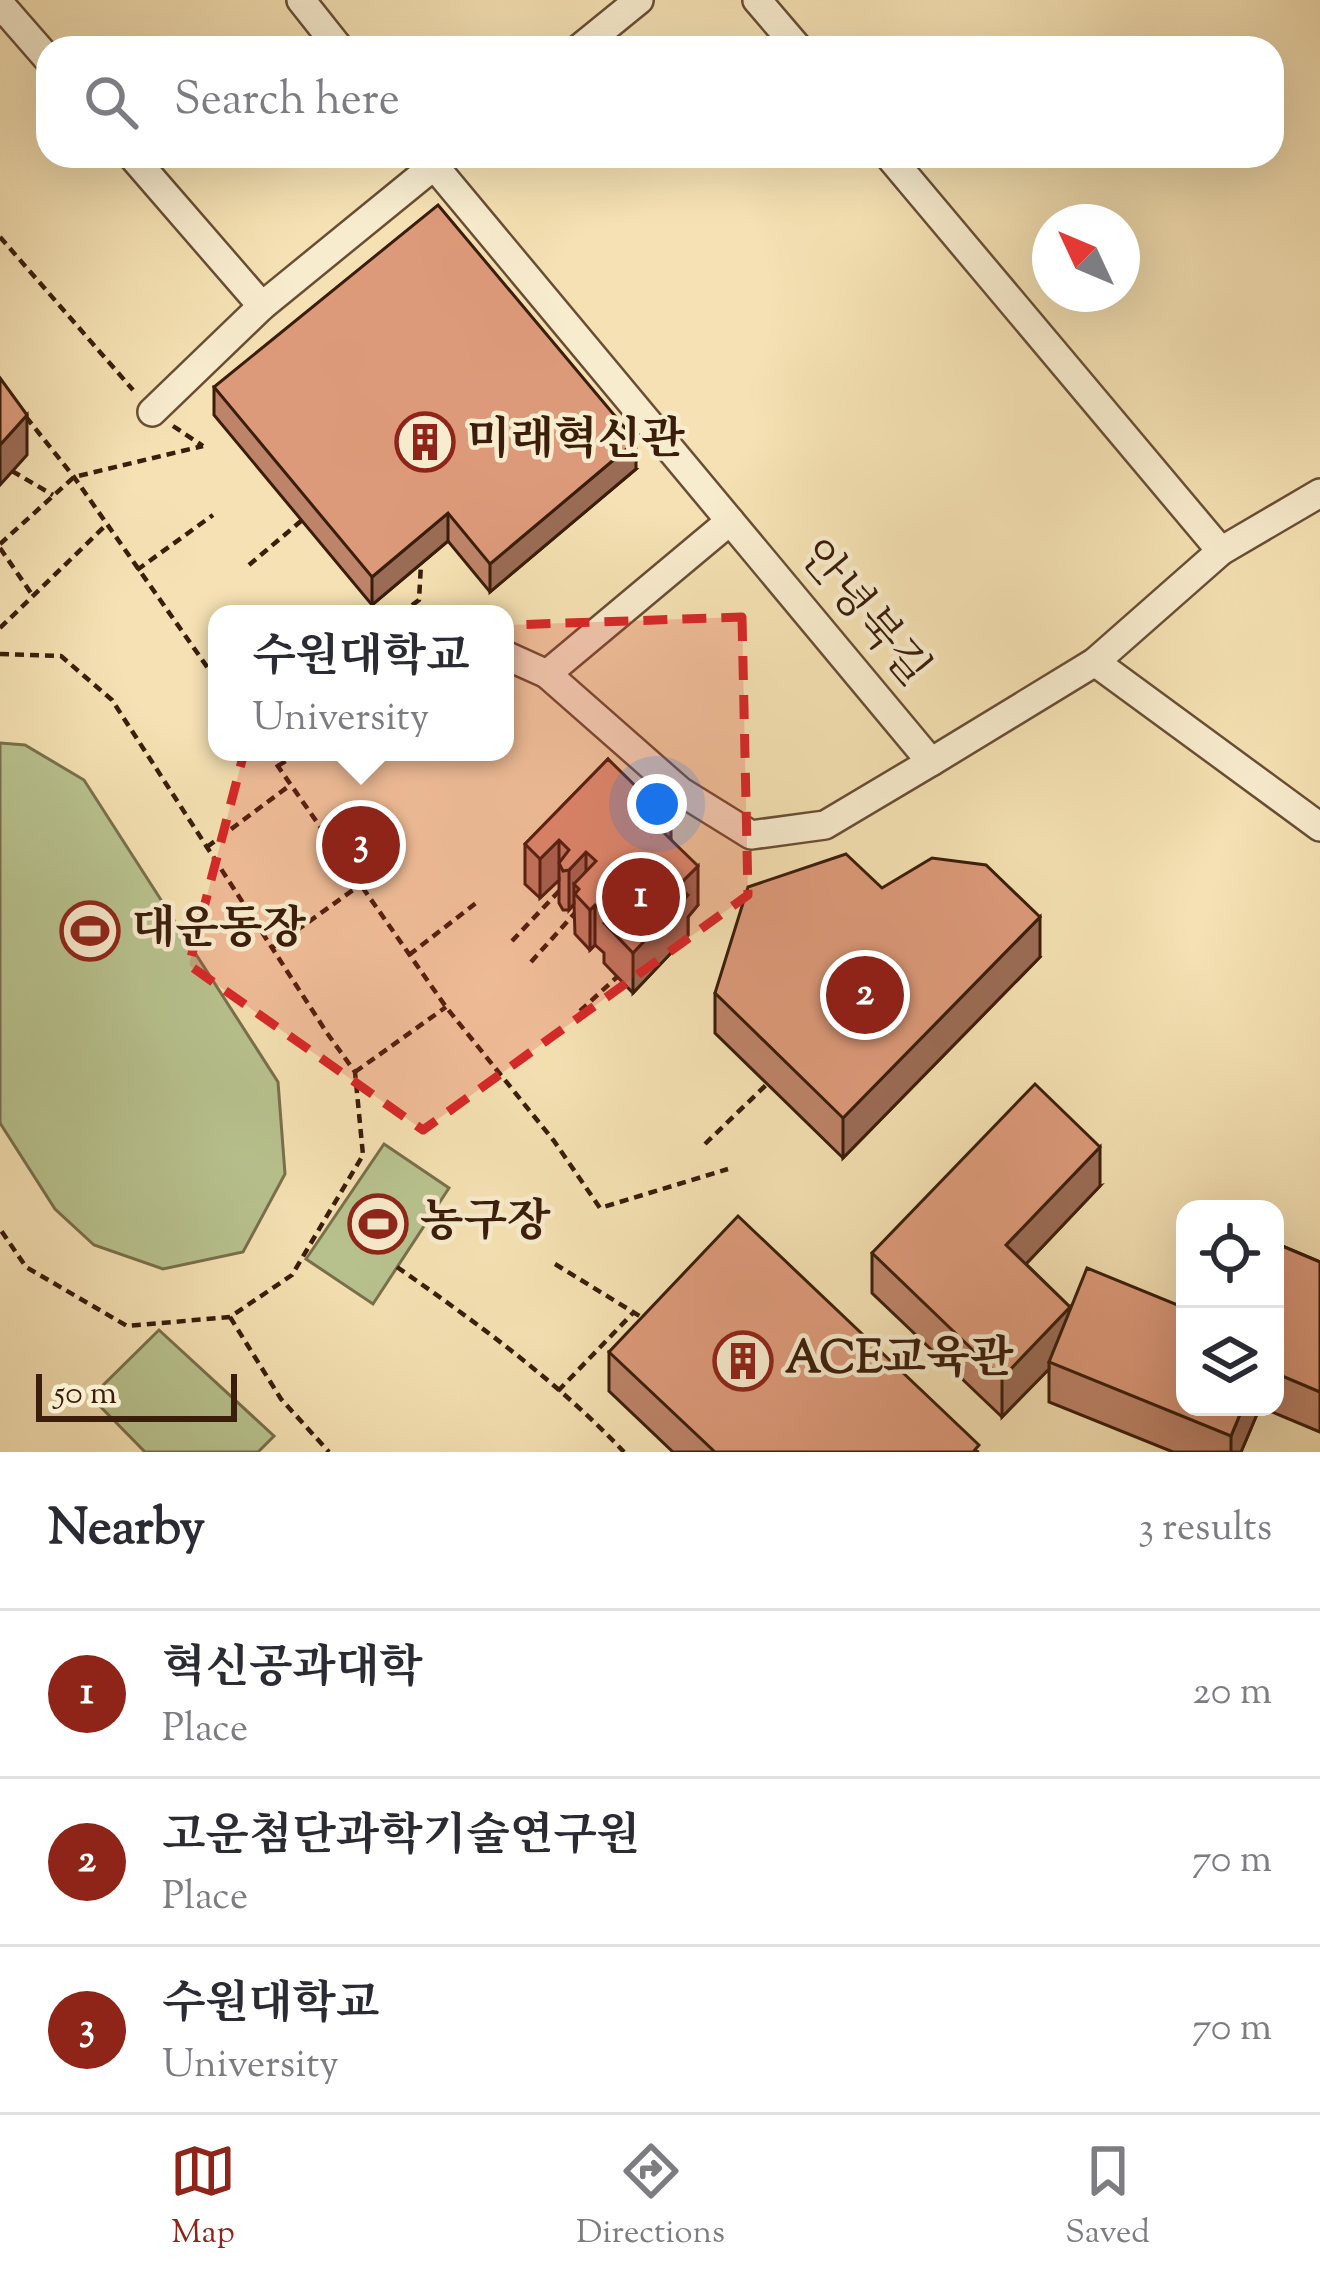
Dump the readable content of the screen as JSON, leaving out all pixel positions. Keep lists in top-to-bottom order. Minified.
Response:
{"streets":{"street":["안녕북길"]},"places":{"building":["미래혁신관","ACE교육관"],"sports":["대운동장","농구장"]},"scale_bar":"50 m","north":"top left","page":{"search":"Search here","popup":["수원대학교","University"],"pins":["3","1","2"],"scale":"50 m","heading":["Nearby","3 results"],"list":[{"mark":"1","name":"혁신공과대학","note":"Place","value":"20 m"},{"mark":"2","name":"고운첨단과학기술연구원","note":"Place","value":"70 m"},{"mark":"3","name":"수원대학교","note":"University","value":"70 m"}],"nav":["Map","Directions","Saved"]}}
